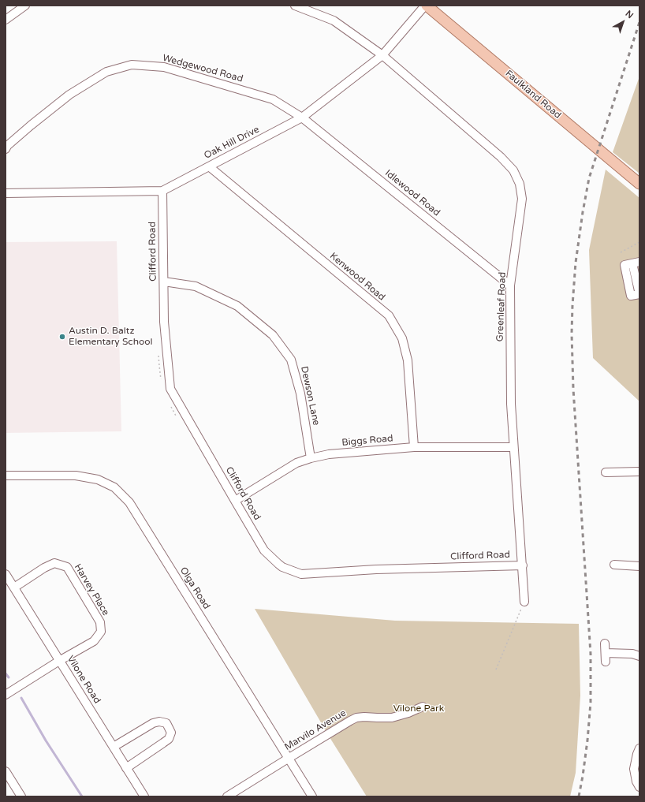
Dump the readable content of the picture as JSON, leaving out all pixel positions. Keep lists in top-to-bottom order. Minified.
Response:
{"streets":{"main road":["Faulkland Road"],"street":["Wedgewood Road","Oak Hill Drive","Idlewood Road","Clifford Road","Kenwood Road","Greenleaf Road","Dewson Lane","Biggs Road","Olga Road","Harvey Place","Vilone Road","Marvilo Avenue"]},"crossings":[["Wedgewood Road","Oak Hill Drive"],["Wedgewood Road","Idlewood Road"],["Faulkland Road","Oak Hill Drive"],["Oak Hill Drive","Idlewood Road"],["Oak Hill Drive","Clifford Road"],["Oak Hill Drive","Kenwood Road"],["Oak Hill Drive","Greenleaf Road"],["Idlewood Road","Greenleaf Road"],["Clifford Road","Greenleaf Road"],["Clifford Road","Dewson Lane"],["Clifford Road","Biggs Road"],["Kenwood Road","Biggs Road"],["Greenleaf Road","Biggs Road"],["Dewson Lane","Biggs Road"],["Olga Road","Marvilo Avenue"],["Harvey Place","Vilone Road"]],"parks":["Vilone Park"],"places":["Austin D. Baltz Elementary School"],"north":"top right"}
